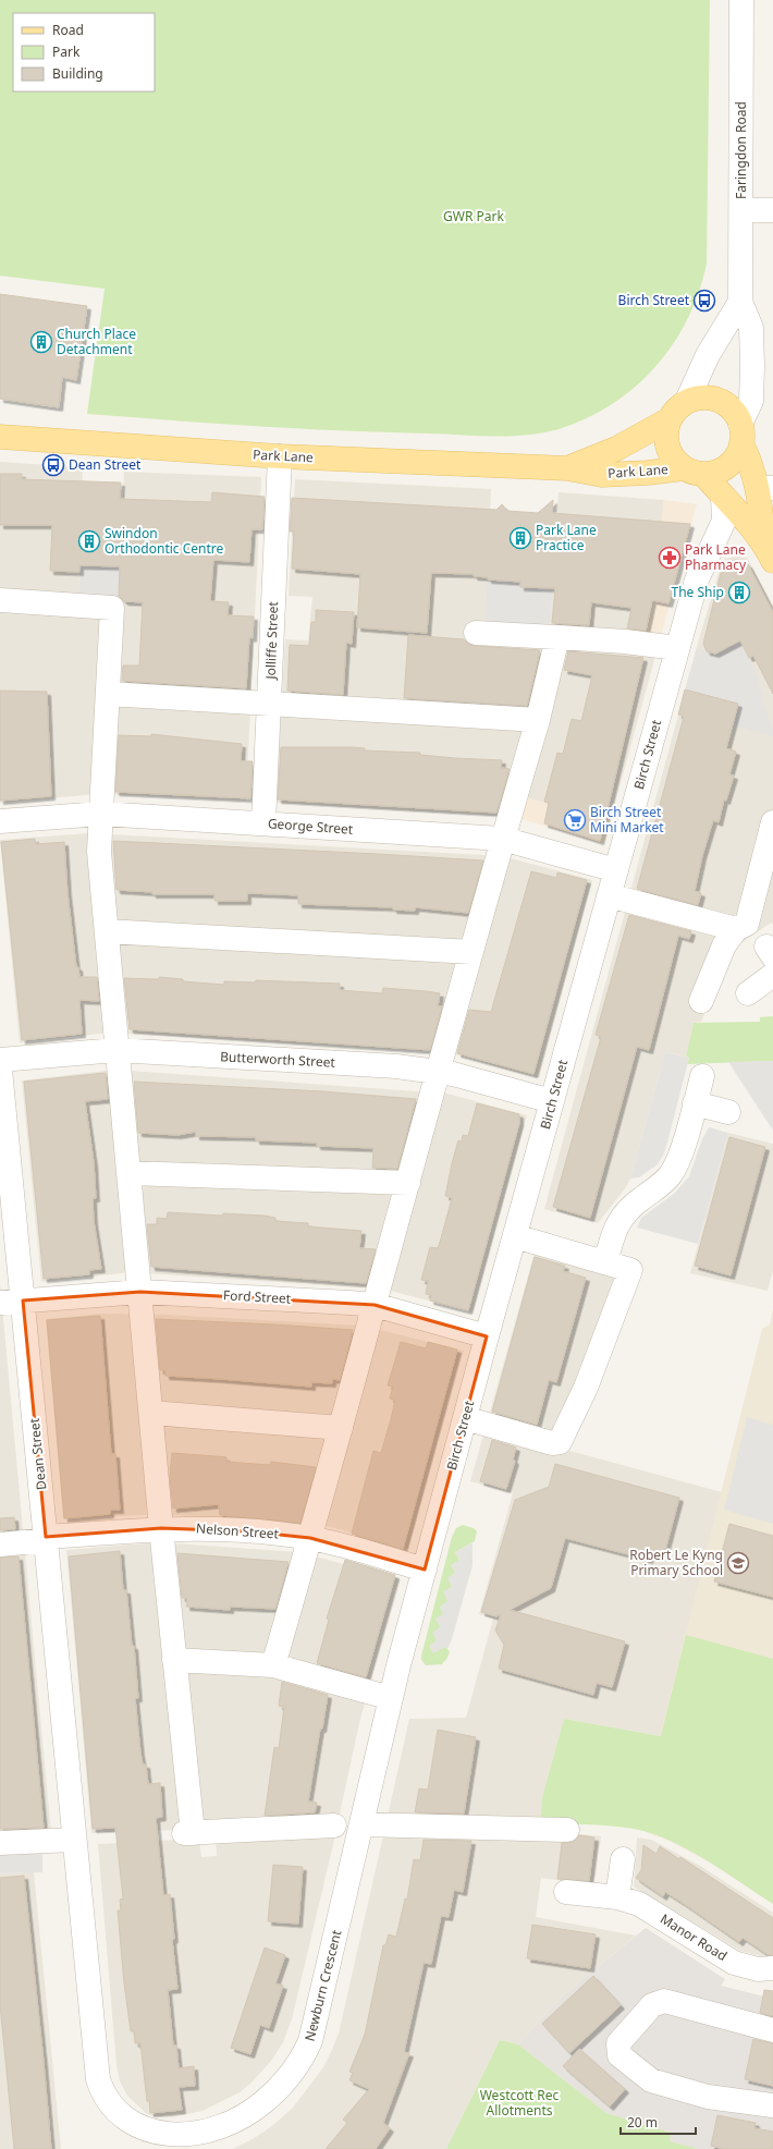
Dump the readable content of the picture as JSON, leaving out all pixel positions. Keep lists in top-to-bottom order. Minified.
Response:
{"streets":{"main road":["Park Lane"],"street":["Faringdon Road","Jolliffe Street","Birch Street","George Street","Butterworth Street","Ford Street","Dean Street","Nelson Street","Manor Road","Newburn Crescent"]},"crossings":[["Faringdon Road","Park Lane"],["Park Lane","Jolliffe Street"],["Jolliffe Street","George Street"],["Birch Street","George Street"],["Birch Street","Butterworth Street"],["Birch Street","Ford Street"],["Birch Street","Nelson Street"],["Birch Street","Newburn Crescent"],["Ford Street","Dean Street"],["Dean Street","Nelson Street"],["Dean Street","Newburn Crescent"]],"parks":["GWR Park","Westcott Rec Allotments"],"places":{"bus stop":["Birch Street","Dean Street"],"building":["Church Place Detachment","Park Lane Practice","Swindon Orthodontic Centre","The Ship"],"pharmacy":["Park Lane Pharmacy"],"supermarket":["Birch Street Mini Market"],"school or university":["Robert Le Kyng Primary School"]},"legend":["Road","Park","Building"],"scale_bar":"20 m"}
